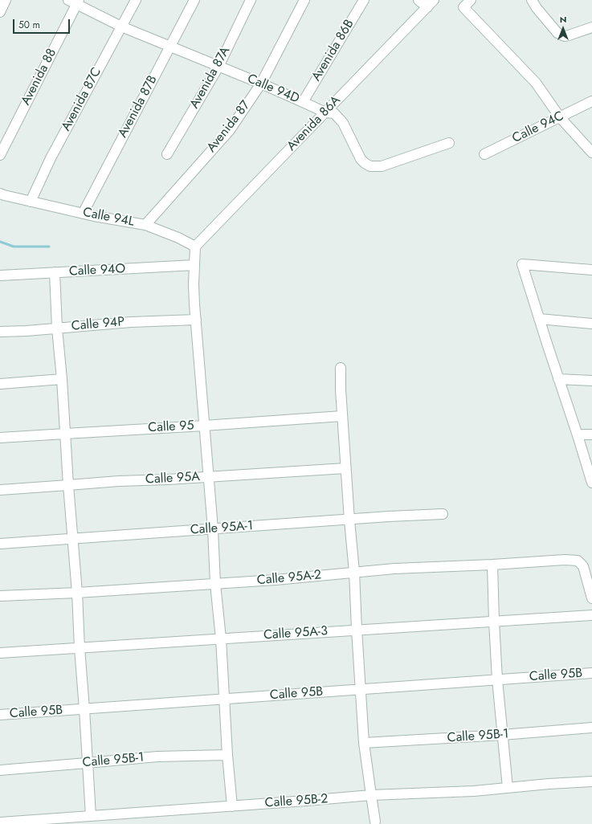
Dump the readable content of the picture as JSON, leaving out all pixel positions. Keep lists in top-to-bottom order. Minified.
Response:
{"streets":{"street":["Avenida 86B","Avenida 88","Avenida 87A","Calle 94D","Avenida 87C","Avenida 87B","Avenida 86A","Avenida 87","Calle 94C","Calle 94L","Calle 94O","Calle 94P","Calle 95","Calle 95A","Calle 95A-1","Calle 95A-2","Calle 95A-3","Calle 95B","Calle 95B-1","Calle 95B-2"]},"crossings":[["Avenida 86B","Calle 94D"],["Avenida 88","Calle 94D"],["Avenida 87A","Calle 94D"],["Calle 94D","Avenida 87C"],["Calle 94D","Avenida 87B"],["Calle 94D","Avenida 86A"],["Calle 94D","Avenida 87"],["Avenida 87C","Calle 94L"],["Avenida 87B","Calle 94L"],["Avenida 86A","Calle 94L"],["Avenida 87","Calle 94L"]],"scale_bar":"50 m","north":"top"}
